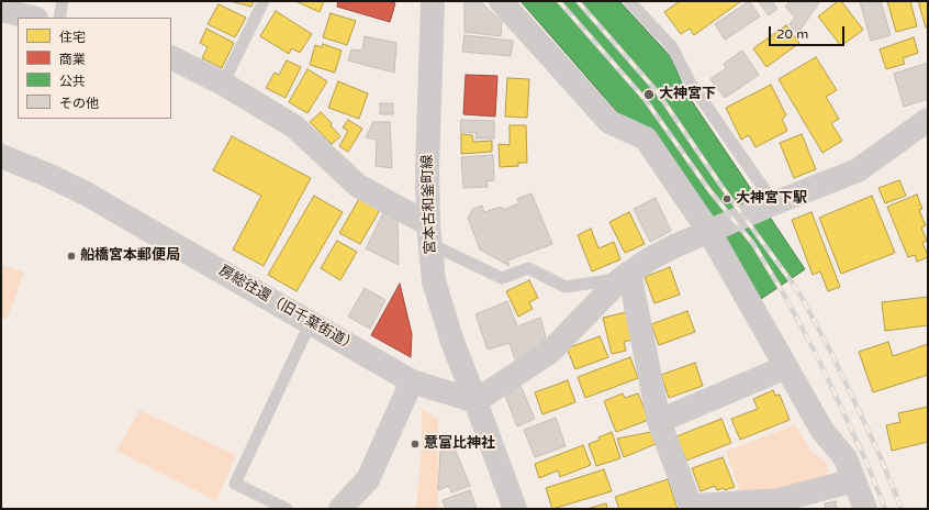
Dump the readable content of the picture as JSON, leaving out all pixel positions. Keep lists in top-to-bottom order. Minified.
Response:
{"streets":{"street":["宮本古和釜町線","房総往還（旧千葉街道）"]},"crossings":[["宮本古和釜町線","房総往還（旧千葉街道）"]],"places":["大神宮下","大神宮下駅","船橋宮本郵便局","意富比神社"],"legend":["住宅","商業","公共","その他"],"scale_bar":"20 m"}
